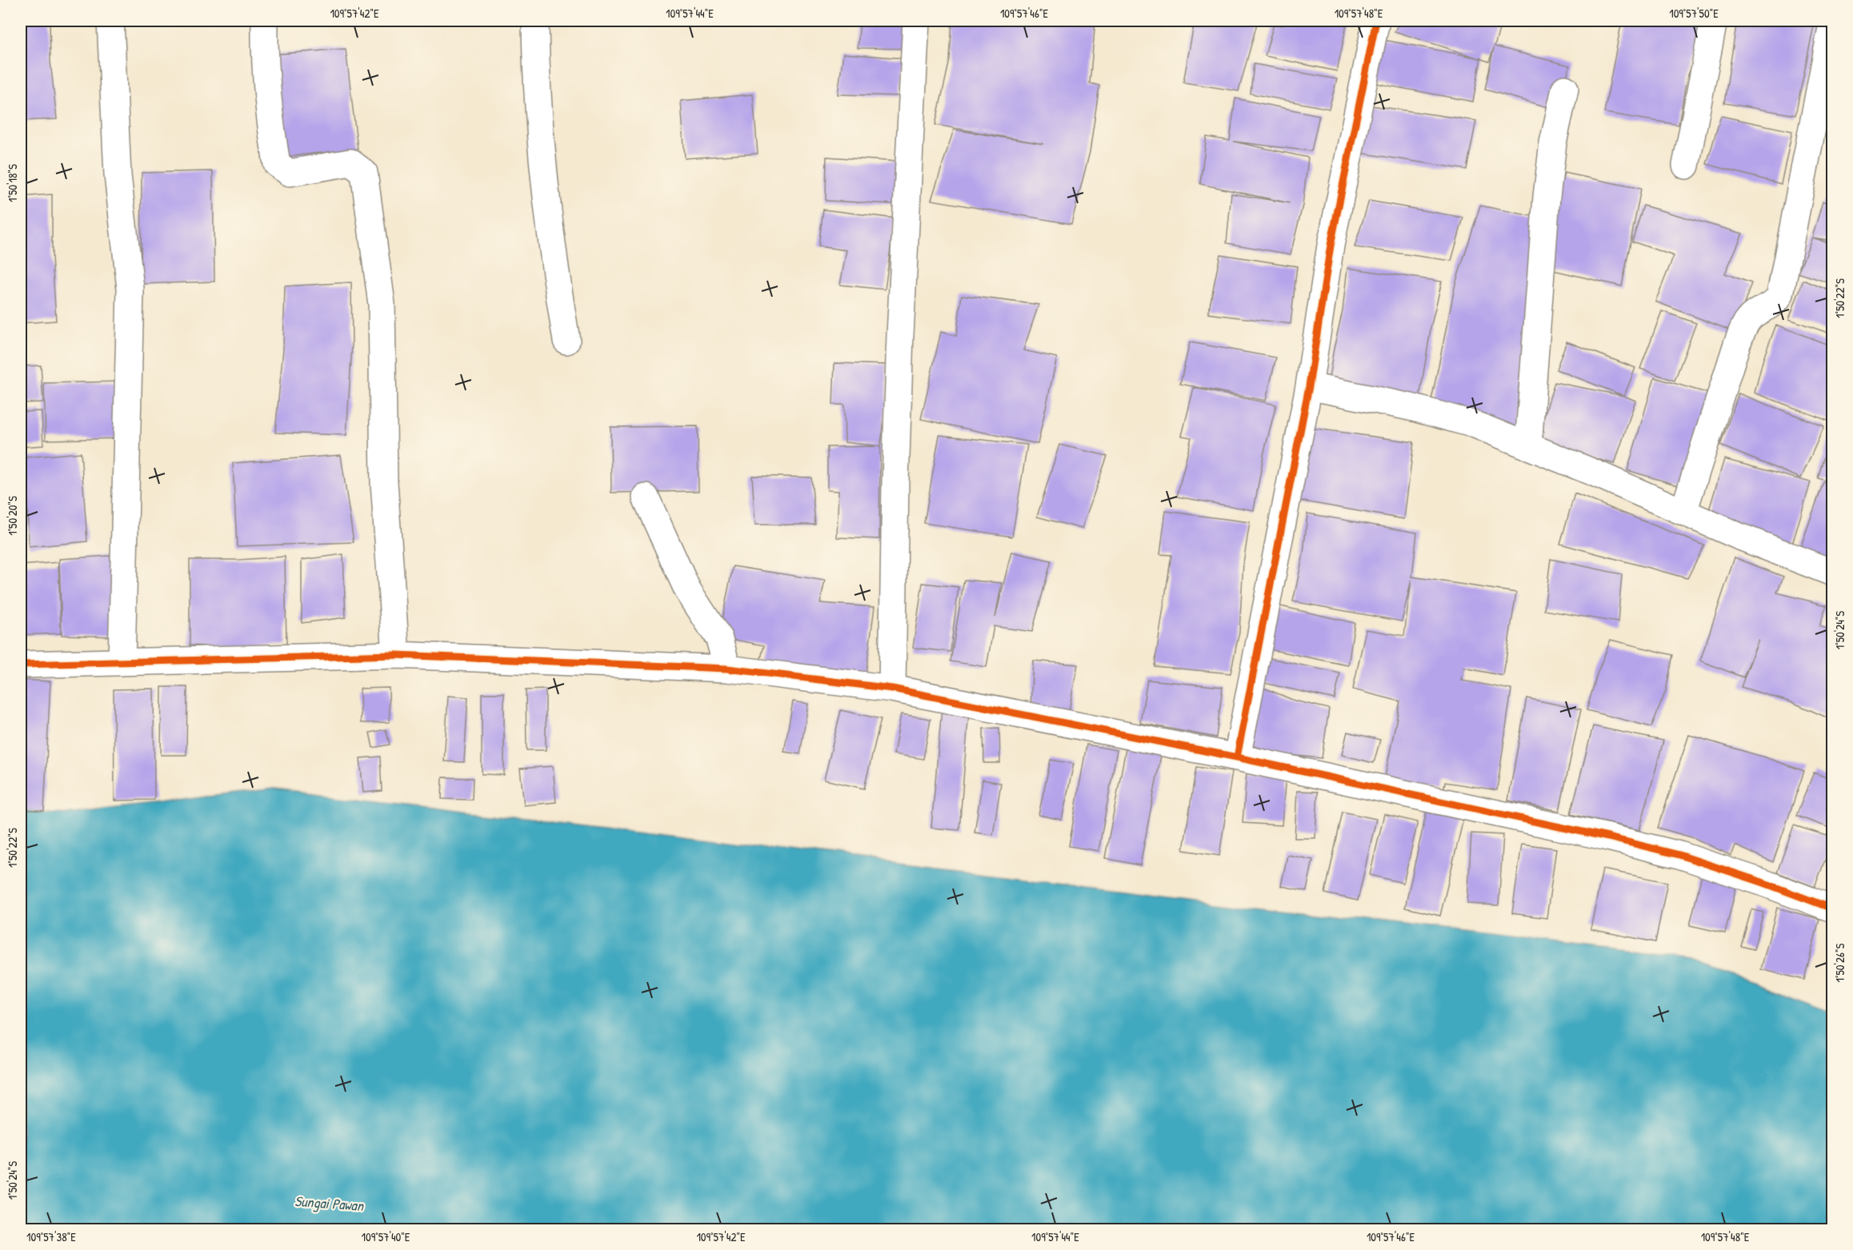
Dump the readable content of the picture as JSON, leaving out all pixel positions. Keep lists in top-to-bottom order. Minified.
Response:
{"water":["Sungai Pawan"],"coordinates":["109°57'42\"E","109°57'44\"E","109°57'46\"E","109°57'48\"E","109°57'50\"E","1°50'18\"S","1°50'22\"S","1°50'20\"S","1°50'24\"S","1°50'26\"S","109°57'38\"E","109°57'40\"E"]}
